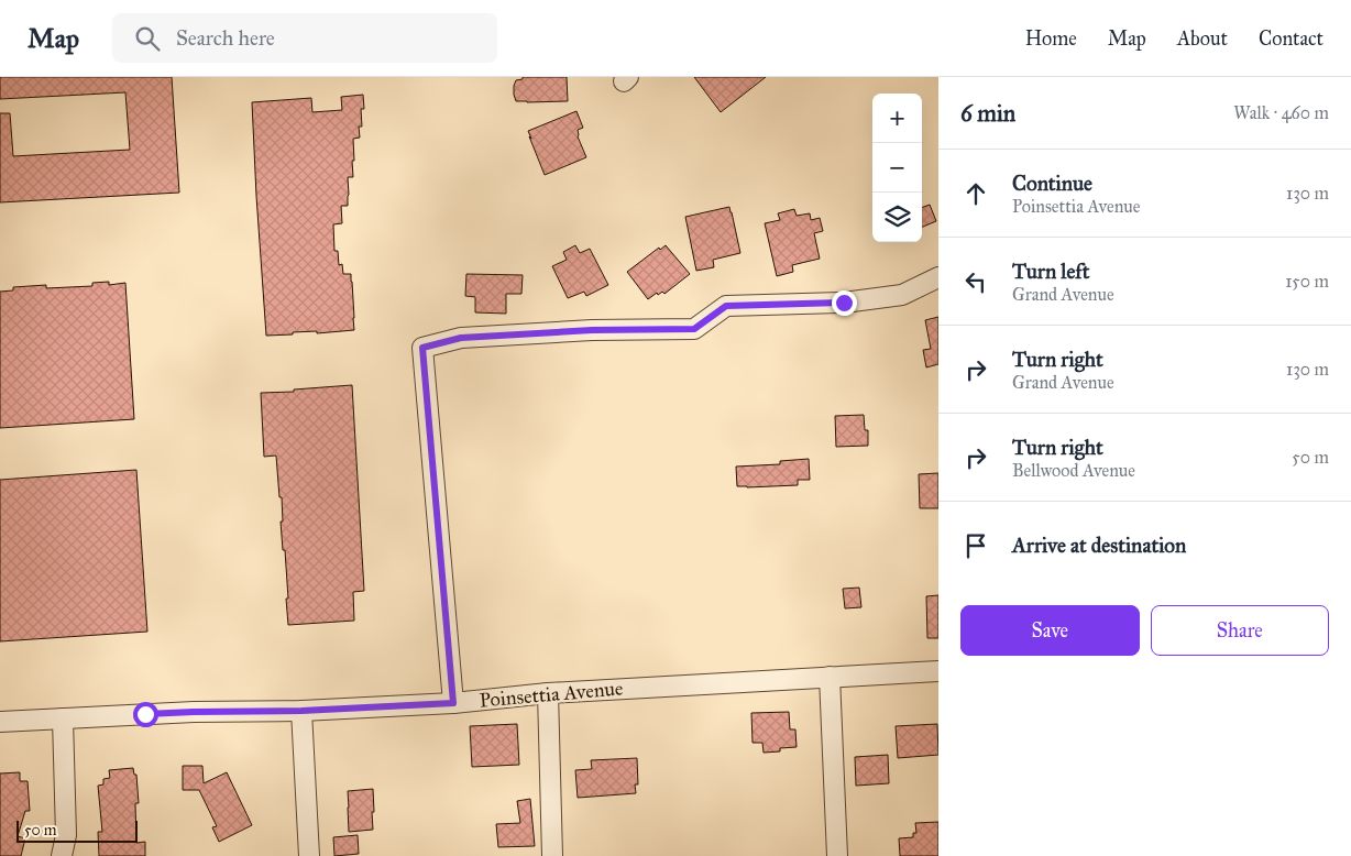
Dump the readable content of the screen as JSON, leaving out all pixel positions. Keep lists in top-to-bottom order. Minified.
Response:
{"streets":{"street":["Poinsettia Avenue"]},"scale_bar":"50 m","page":{"header":"Map","search":"Search here","nav":["Home","Map","About","Contact"],"heading":["6 min","Walk · 460 m"],"map_buttons":["+","−"],"list":[["Continue","Poinsettia Avenue","130 m"],["Turn left","Grand Avenue","150 m"],["Turn right","Grand Avenue","130 m"],["Turn right","Bellwood Avenue","50 m"],"Arrive at destination"],"buttons":["Save","Share"],"scale":"50 m"}}
